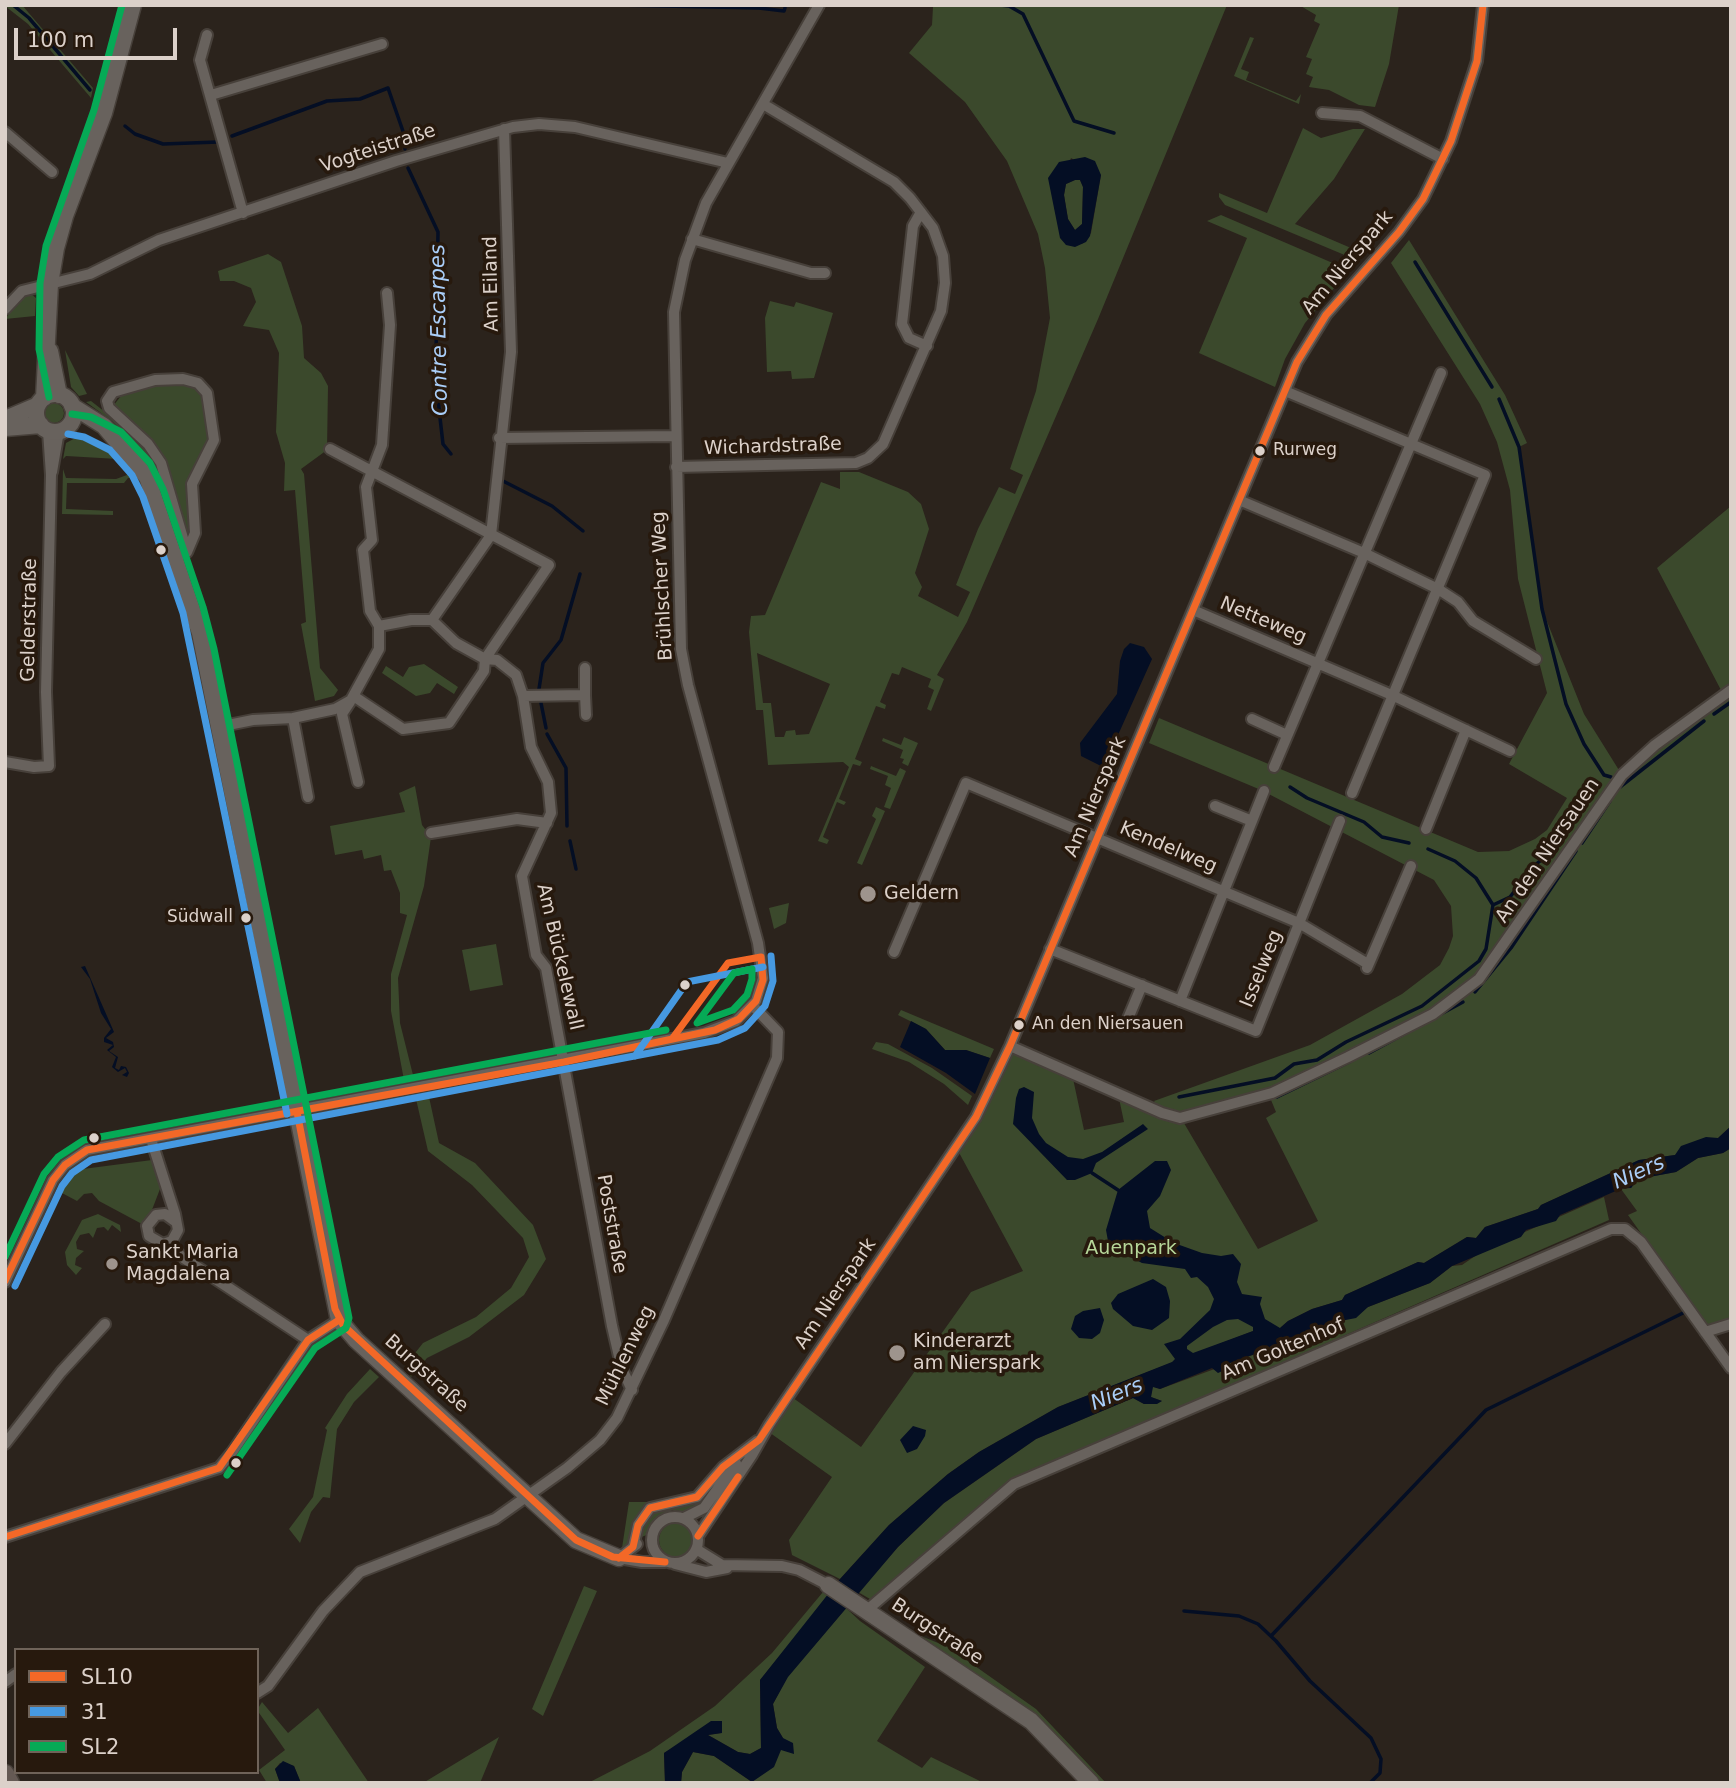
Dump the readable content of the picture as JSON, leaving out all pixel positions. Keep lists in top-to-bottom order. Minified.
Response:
{"streets":{"street":["Vogteistraße","Am Nierspark","Am Eiland","Wichardstraße","Brühlscher Weg","Gelderstraße","Netteweg","Kendelweg","An den Niersauen","Am Bückelewall","Isselweg","Poststraße","Am Goltenhof","Mühlenweg","Burgstraße"]},"crossings":[["Vogteistraße","Am Eiland"],["Vogteistraße","Brühlscher Weg"],["Am Nierspark","Netteweg"],["Am Nierspark","Kendelweg"],["Am Nierspark","An den Niersauen"],["Am Nierspark","Isselweg"],["Am Nierspark","Burgstraße"],["Wichardstraße","Brühlscher Weg"],["Brühlscher Weg","Mühlenweg"],["Kendelweg","Isselweg"],["Am Bückelewall","Poststraße"],["Poststraße","Mühlenweg"],["Am Goltenhof","Burgstraße"],["Mühlenweg","Burgstraße"]],"water":["Contre Escarpes","Niers"],"parks":["Auenpark"],"places":["Rurweg","Geldern","Südwall","An den Niersauen","Sankt Maria Magdalena","Kinderarzt am Nierspark"],"lines":["transit line SL10","transit line SL2","transit line 31"],"legend":["SL10","31","SL2"],"scale_bar":"100 m"}
